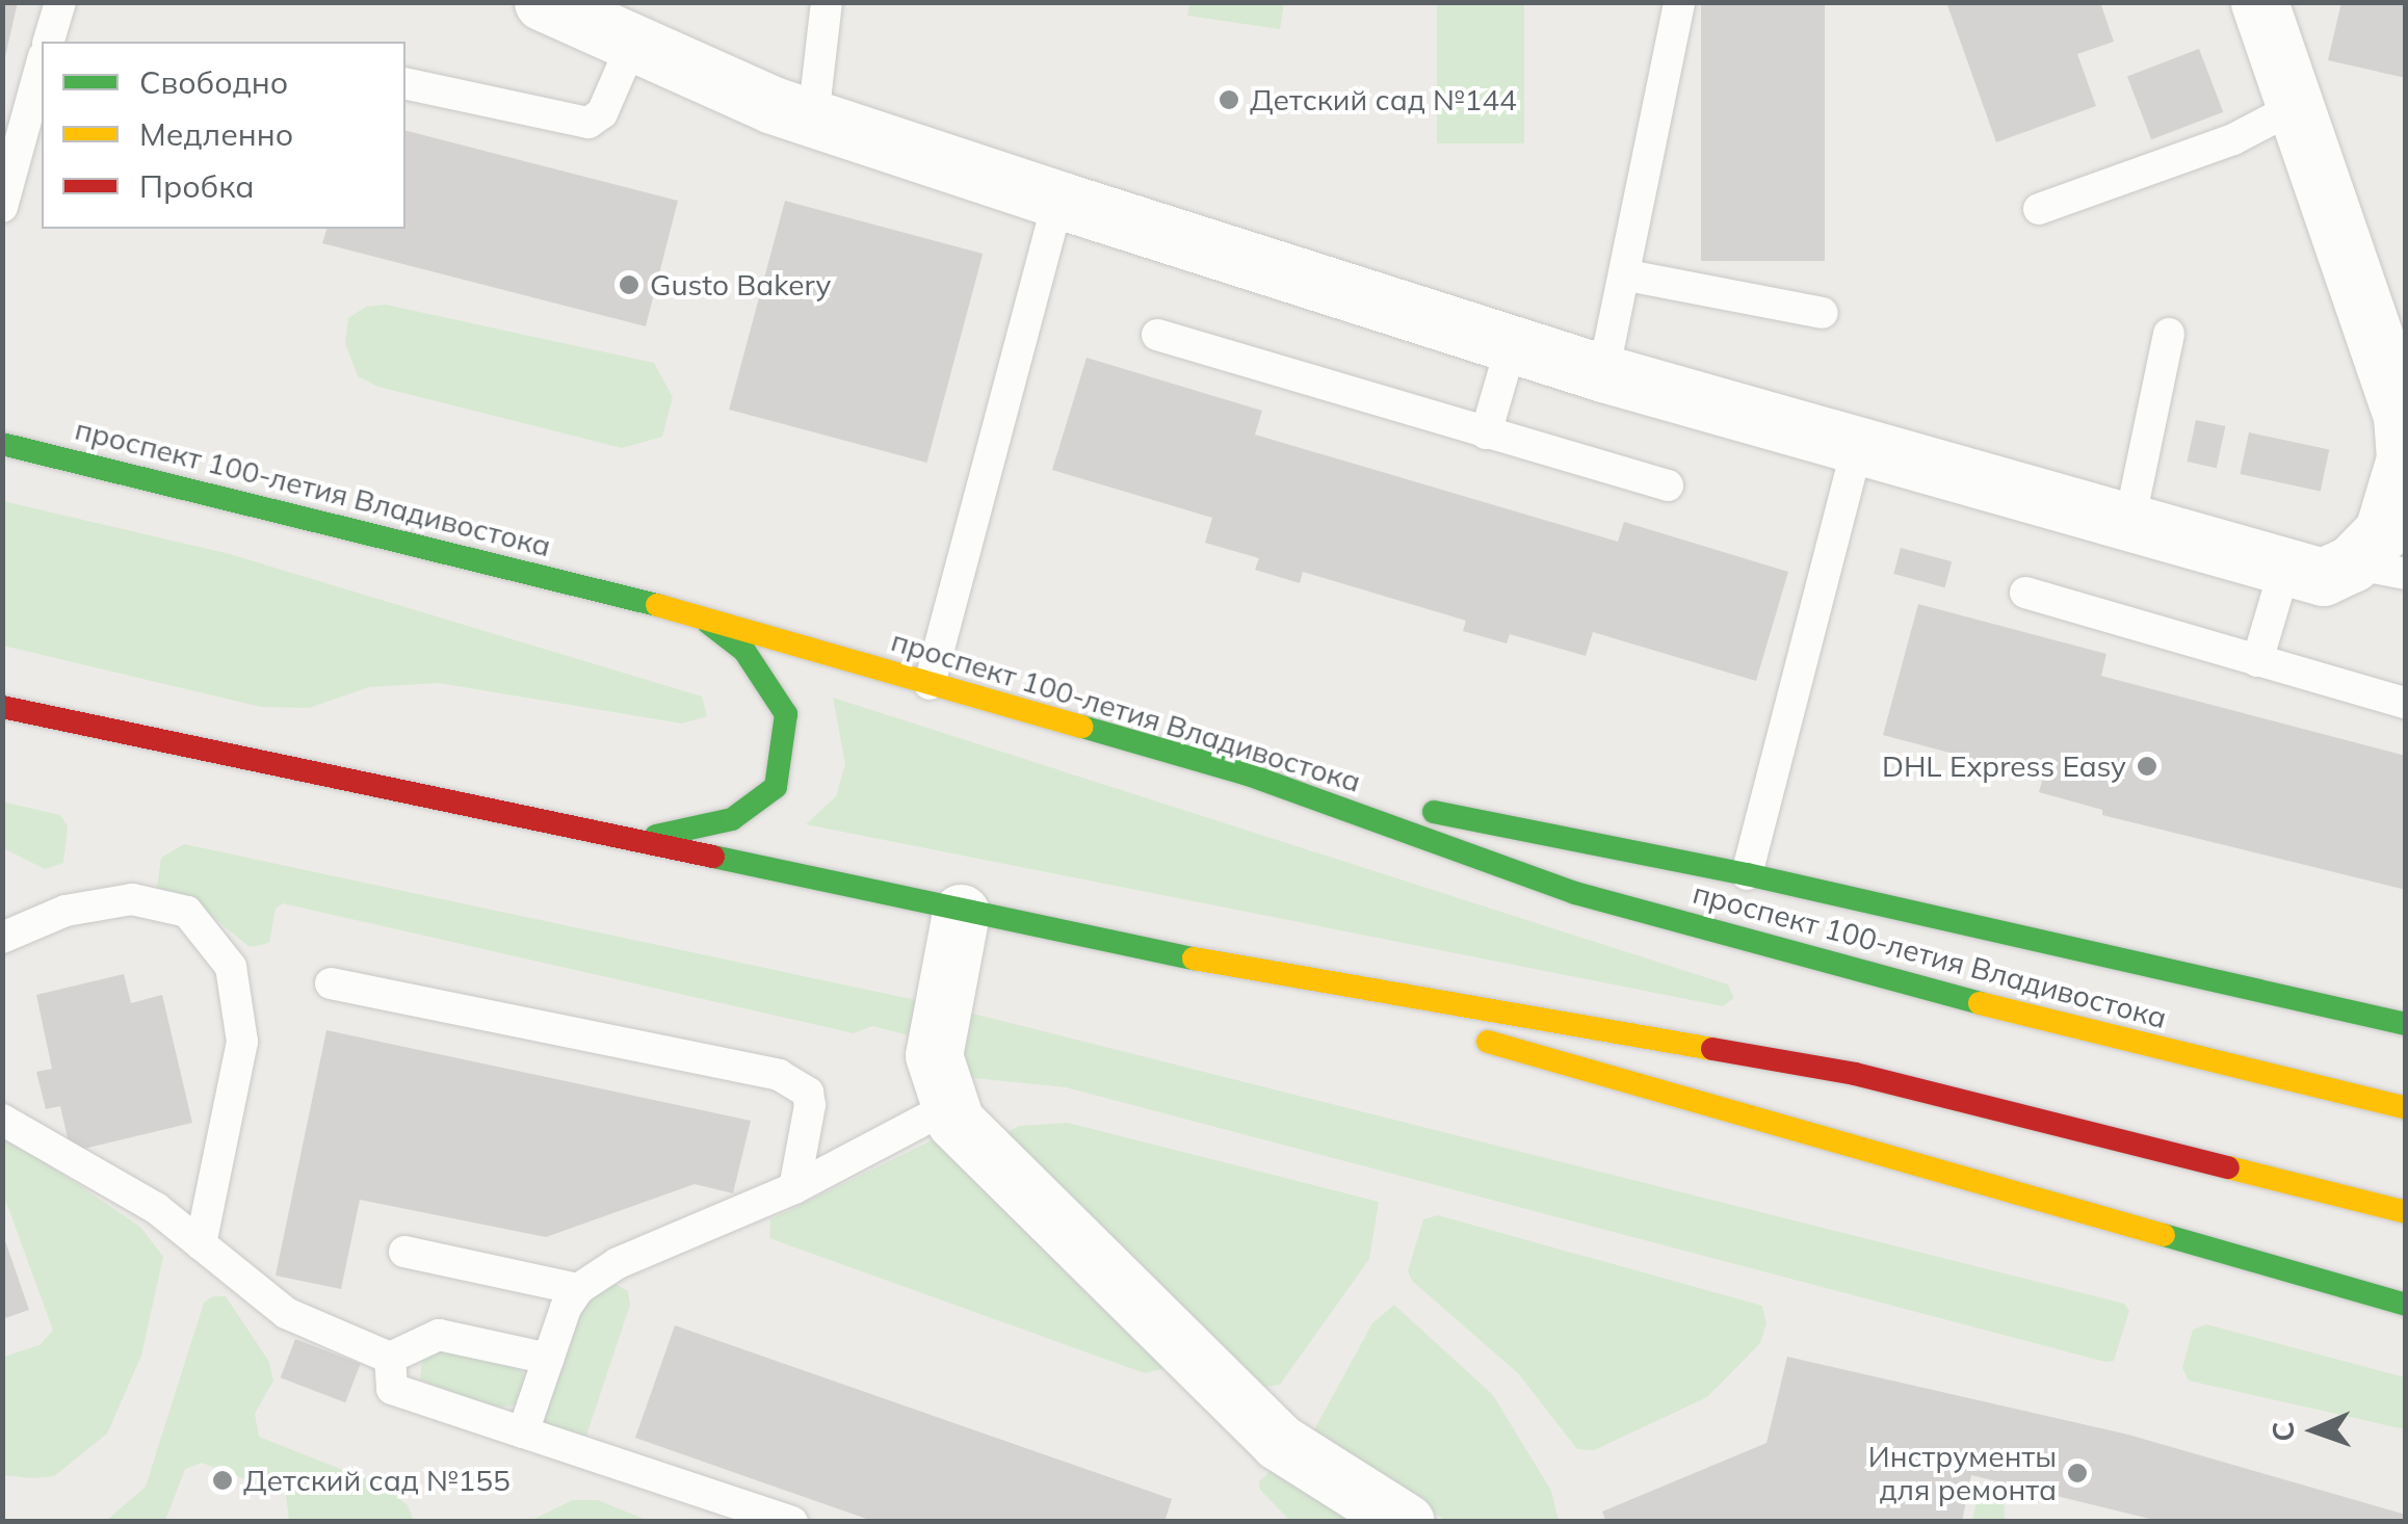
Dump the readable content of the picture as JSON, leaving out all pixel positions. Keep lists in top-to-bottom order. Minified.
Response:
{"streets":{"highway":["проспект 100-летия Владивостока"]},"places":["Детский сад №144","Gusto Bakery","DHL Express Easy","Инструменты для ремонта","Детский сад №155"],"legend":["Свободно","Медленно","Пробка"],"north":"left"}
